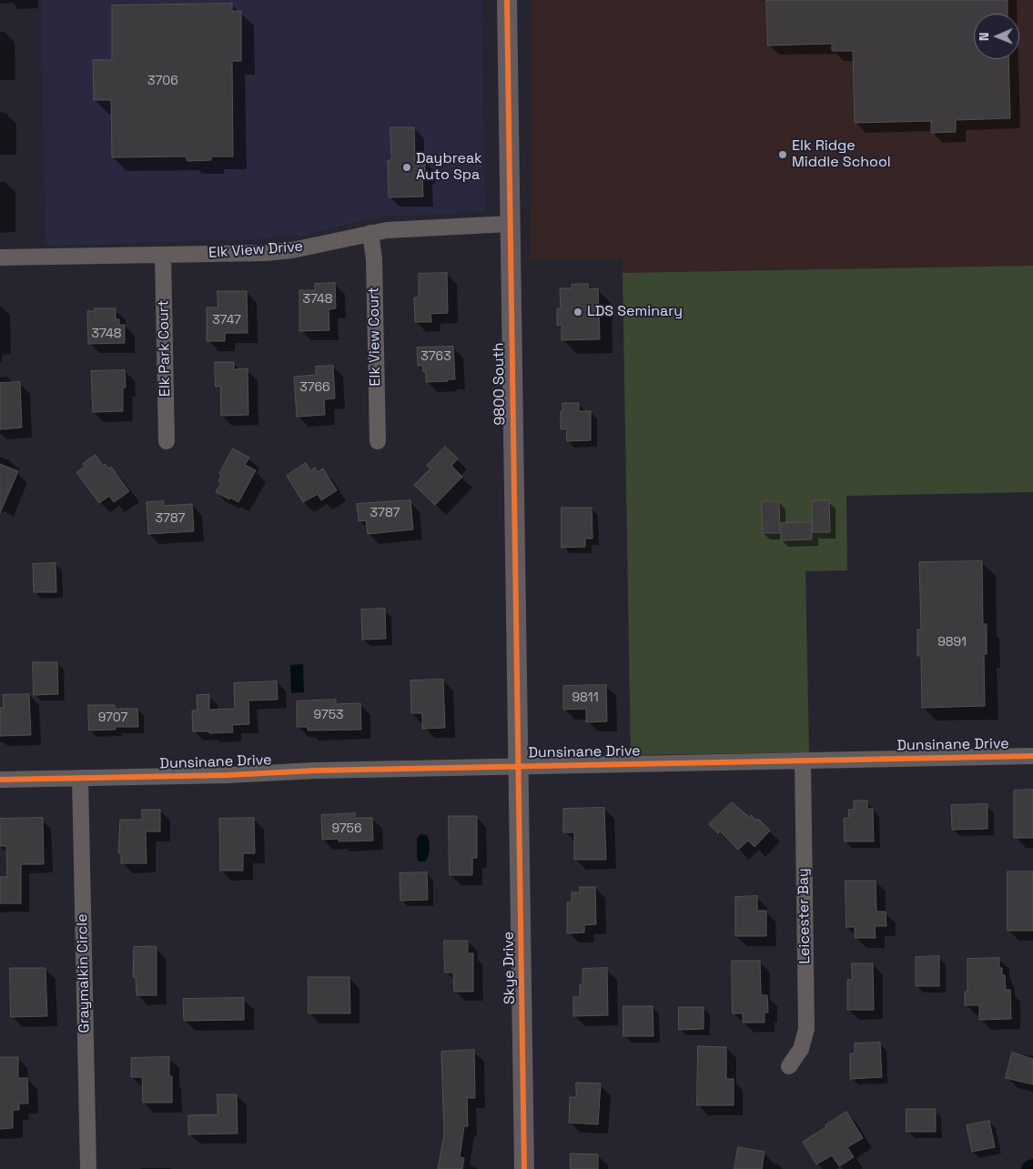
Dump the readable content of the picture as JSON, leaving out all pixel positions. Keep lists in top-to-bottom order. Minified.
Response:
{"streets":{"main road":["9800 South","Skye Drive"],"street":["Elk View Drive","Elk View Court","Elk Park Court","Dunsinane Drive","Leicester Bay","Graymalkin Circle"]},"crossings":[["Elk View Drive","Elk View Court"],["Elk View Drive","Elk Park Court"],["Elk View Drive","9800 South"],["9800 South","Dunsinane Drive"],["9800 South","Skye Drive"],["Dunsinane Drive","Leicester Bay"],["Dunsinane Drive","Skye Drive"],["Dunsinane Drive","Graymalkin Circle"]],"places":["Elk Ridge Middle School","Daybreak Auto Spa","LDS Seminary"],"house_numbers":["3706","3748","3747","3748","3763","3766","3787","3787","9891","9811","9753","9707","9756"],"north":"left"}
